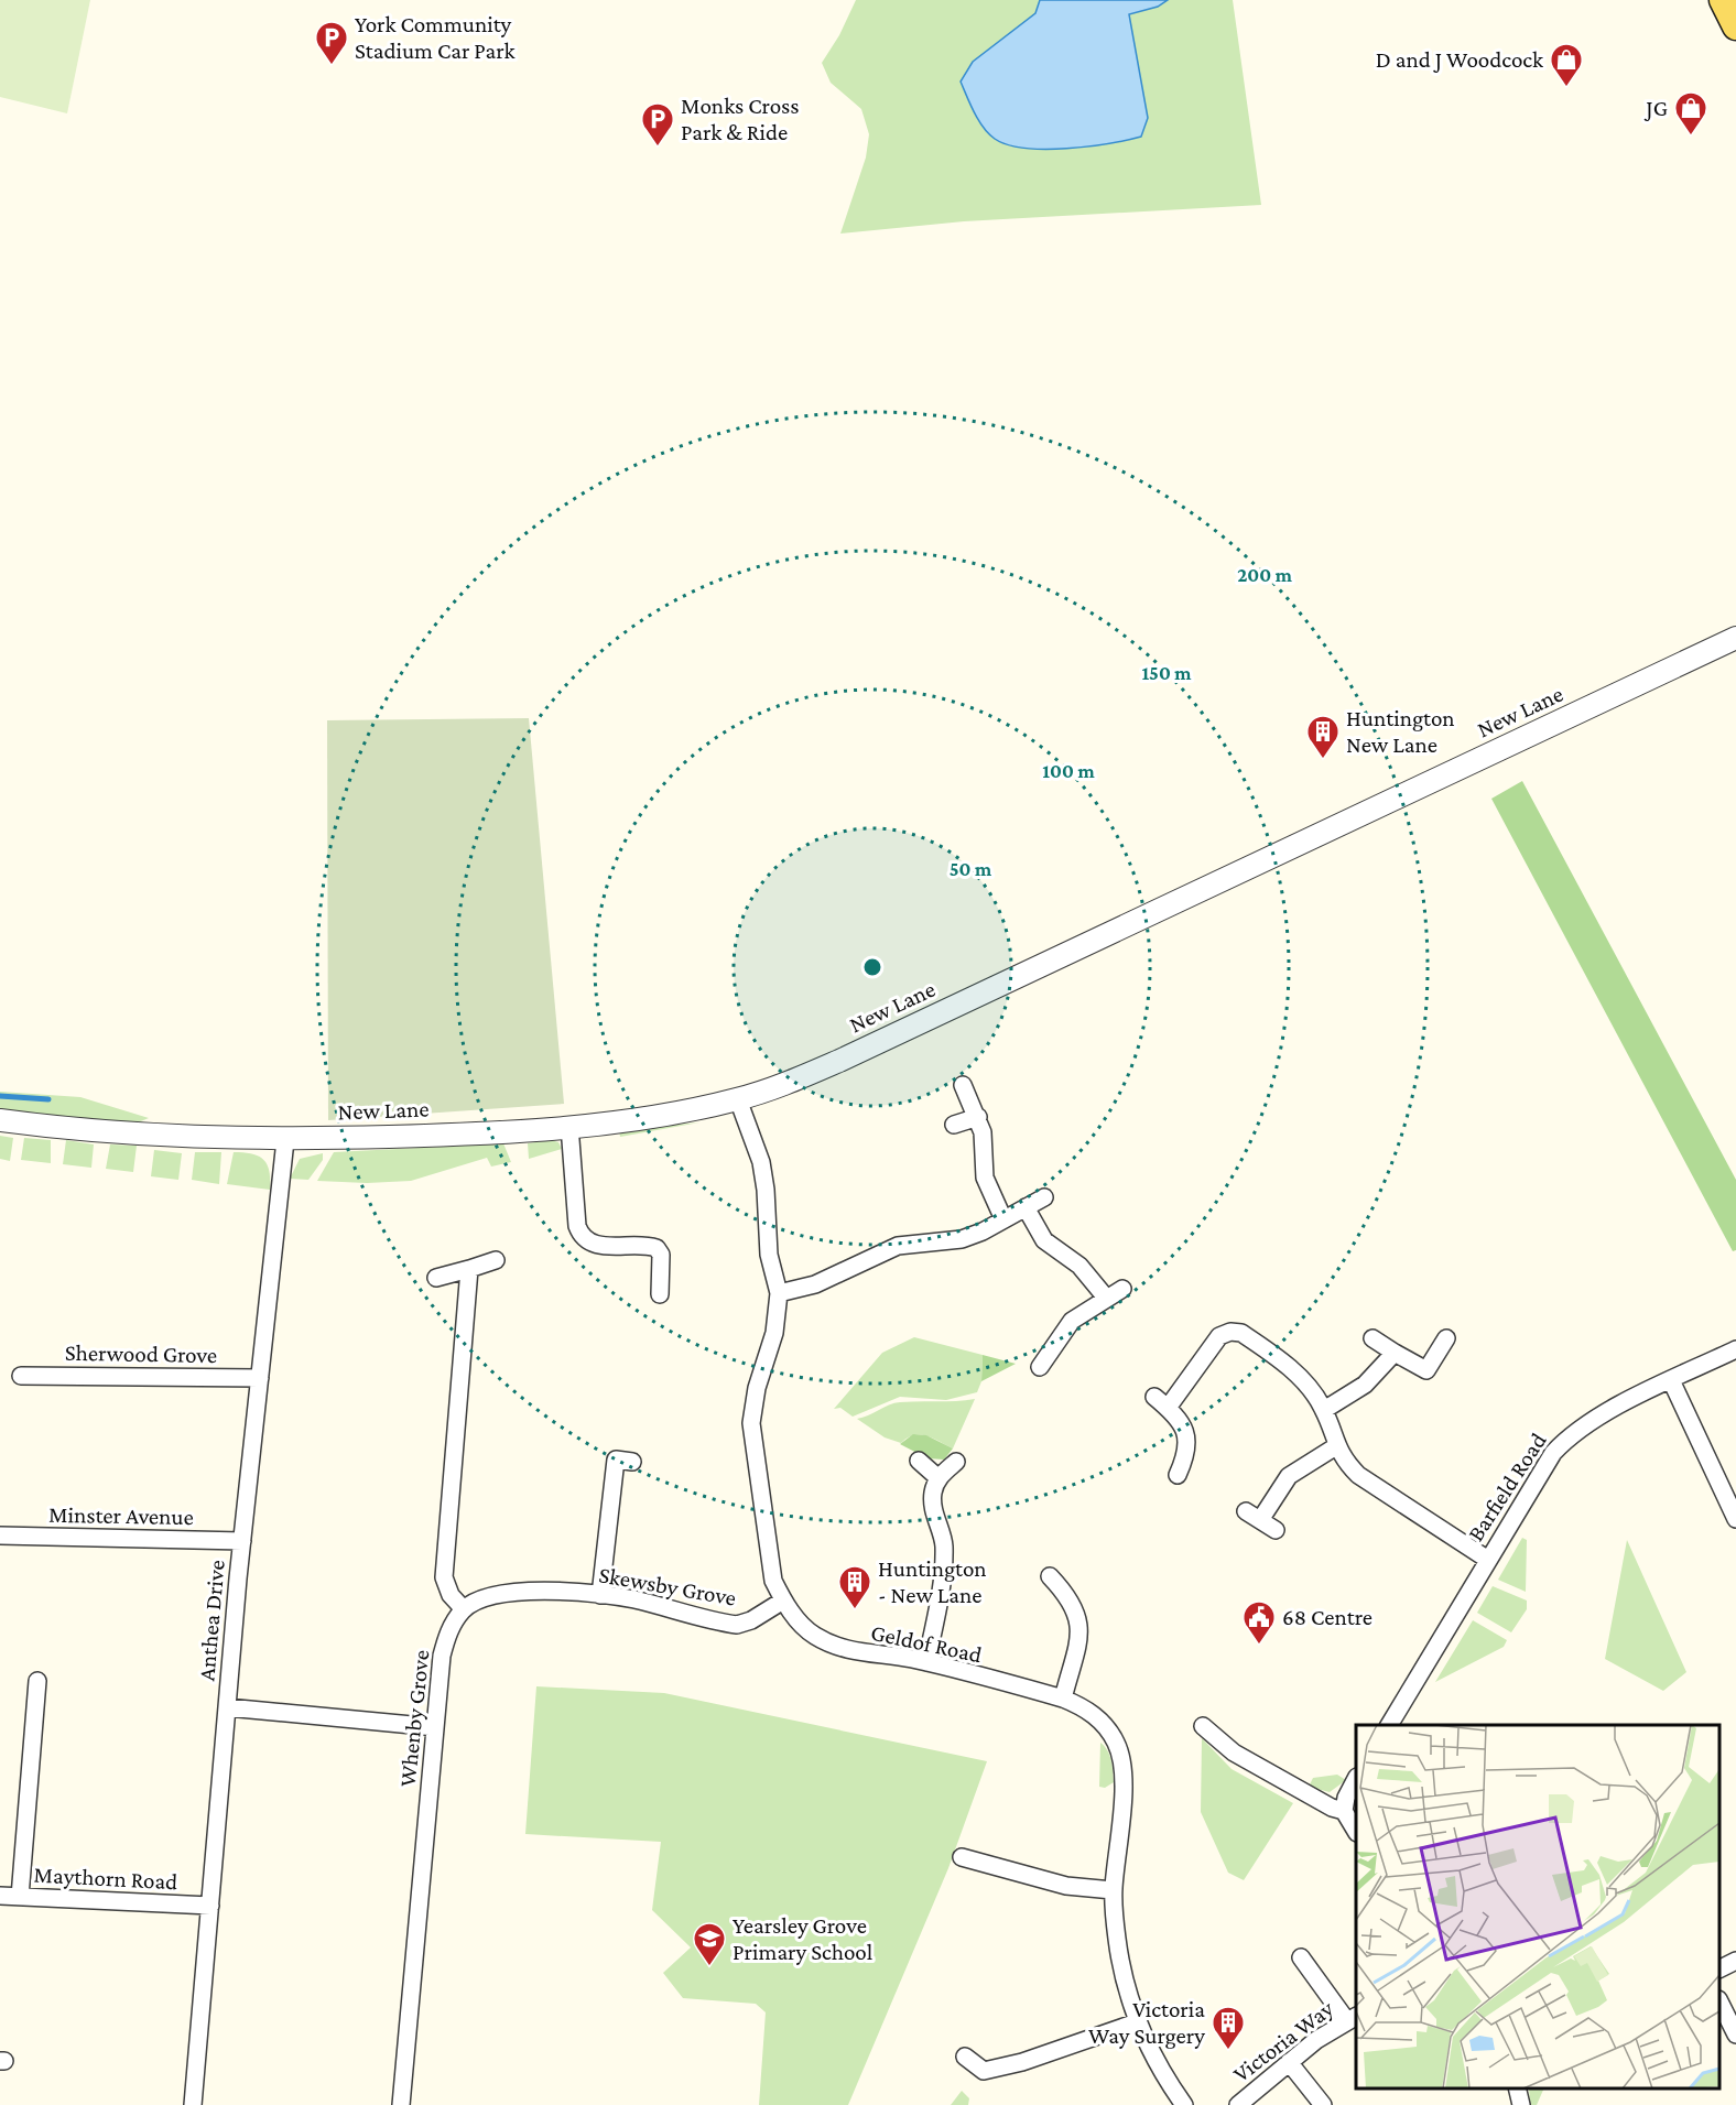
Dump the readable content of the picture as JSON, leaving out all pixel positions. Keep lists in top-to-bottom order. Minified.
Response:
{"streets":{"street":["New Lane","Sherwood Grove","Barfield Road","Minster Avenue","Skewsby Grove","Anthea Drive","Geldof Road","Whenby Grove","Maythorn Road","Victoria Way"]},"crossings":[["New Lane","Anthea Drive"],["New Lane","Geldof Road"],["Sherwood Grove","Anthea Drive"],["Minster Avenue","Anthea Drive"],["Skewsby Grove","Geldof Road"],["Skewsby Grove","Whenby Grove"],["Anthea Drive","Maythorn Road"]],"places":{"parking":["York Community Stadium Car Park","Monks Cross Park & Ride"],"shop":["D and J Woodcock","JG"],"building":["Huntington New Lane","Huntington - New Lane","Victoria Way Surgery"],"public building":["68 Centre"],"school or university":["Yearsley Grove Primary School"]},"rings":["200 m","150 m","100 m","50 m"]}
